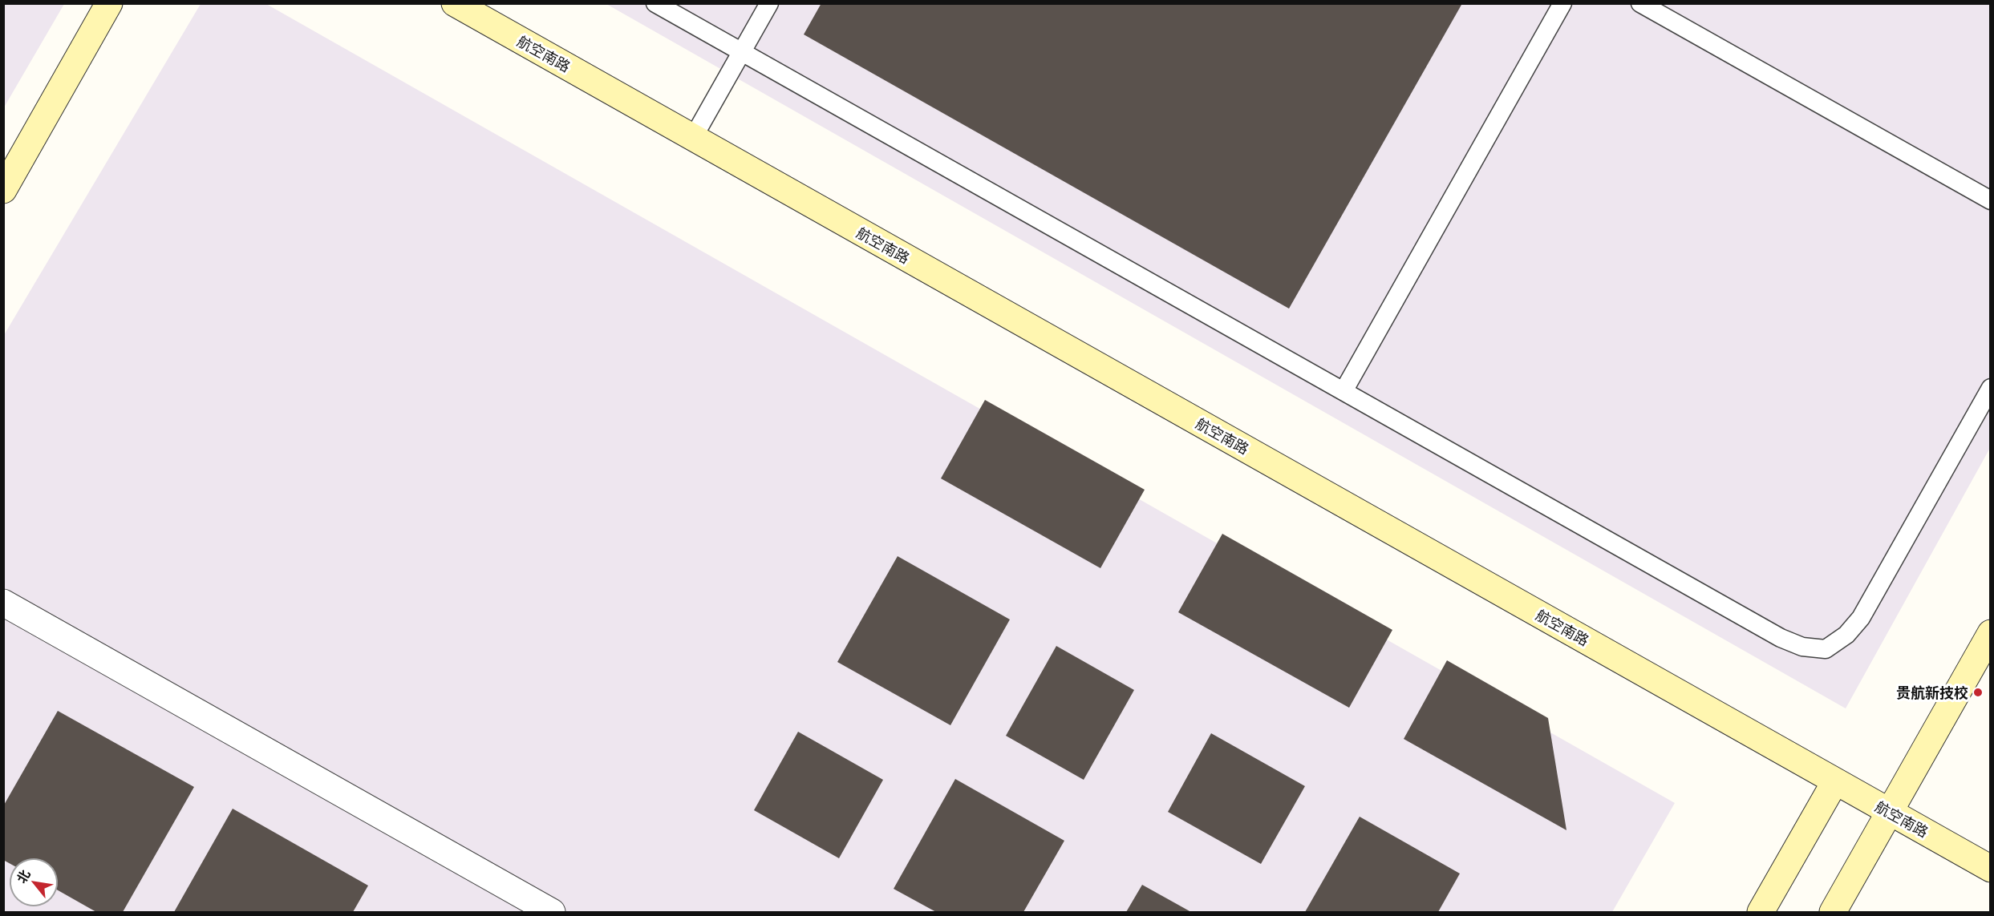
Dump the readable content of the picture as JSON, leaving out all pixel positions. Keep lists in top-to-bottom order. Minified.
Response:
{"streets":{"street":["航空南路"]},"places":["贵航新技校"],"north":"top left"}
